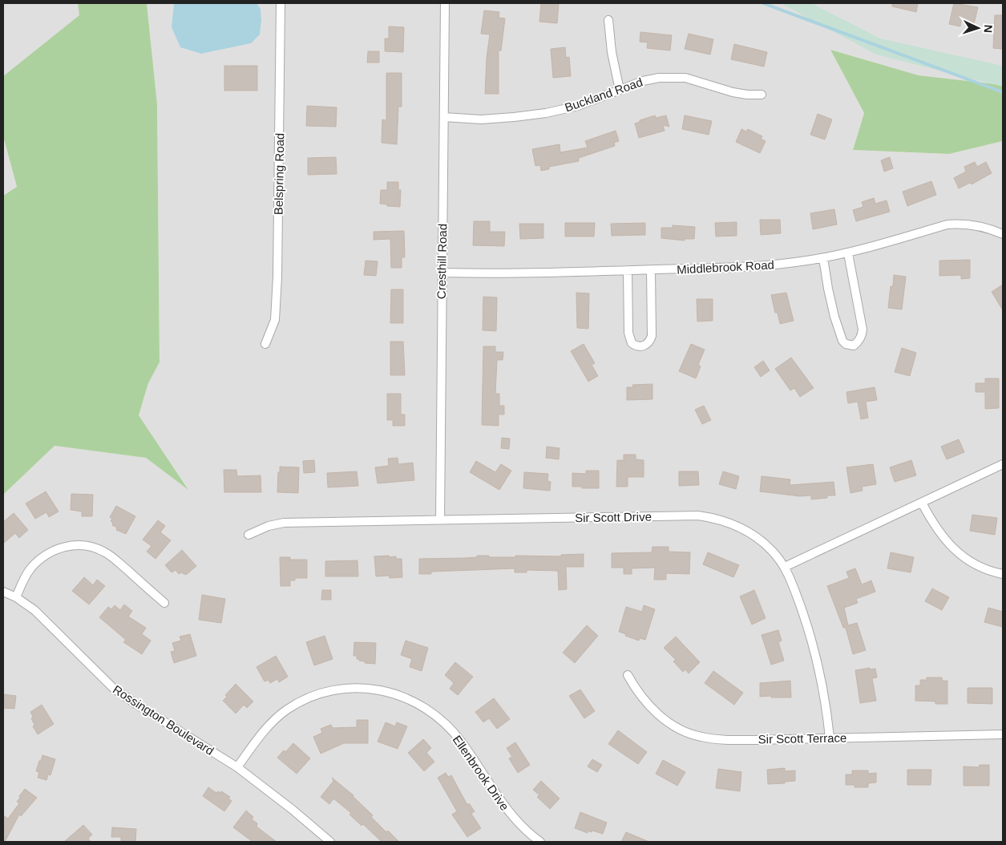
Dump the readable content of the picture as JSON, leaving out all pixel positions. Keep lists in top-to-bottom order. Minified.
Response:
{"streets":{"street":["Buckland Road","Belspring Road","Cresthill Road","Middlebrook Road","Sir Scott Drive","Rossington Boulevard","Sir Scott Terrace","Ellenbrook Drive"]},"crossings":[["Buckland Road","Cresthill Road"],["Cresthill Road","Middlebrook Road"],["Cresthill Road","Sir Scott Drive"],["Sir Scott Drive","Sir Scott Terrace"],["Rossington Boulevard","Ellenbrook Drive"]],"north":"right"}
